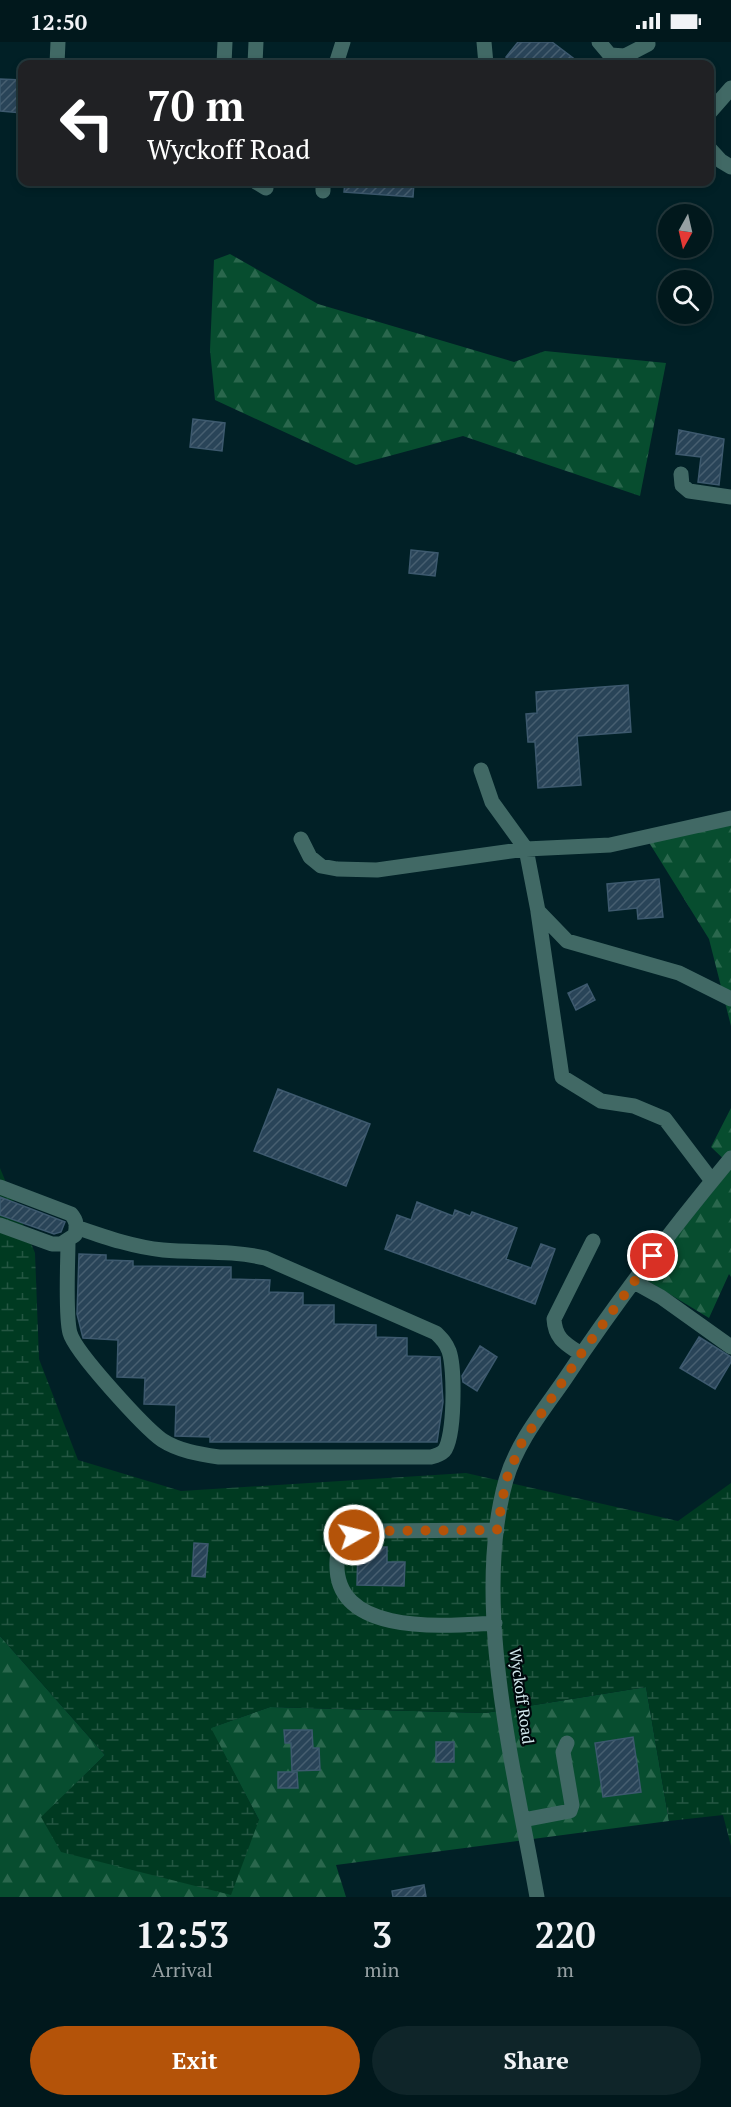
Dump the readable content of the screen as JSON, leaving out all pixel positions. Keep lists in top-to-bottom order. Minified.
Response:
{"streets":{"street":["Wyckoff Road"]},"north":"bottom","page":{"status":"12:50","turn":["70 m","Wyckoff Road"],"eta":["12:53","Arrival","3","min","220","m"],"buttons":["Exit","Share"]}}
